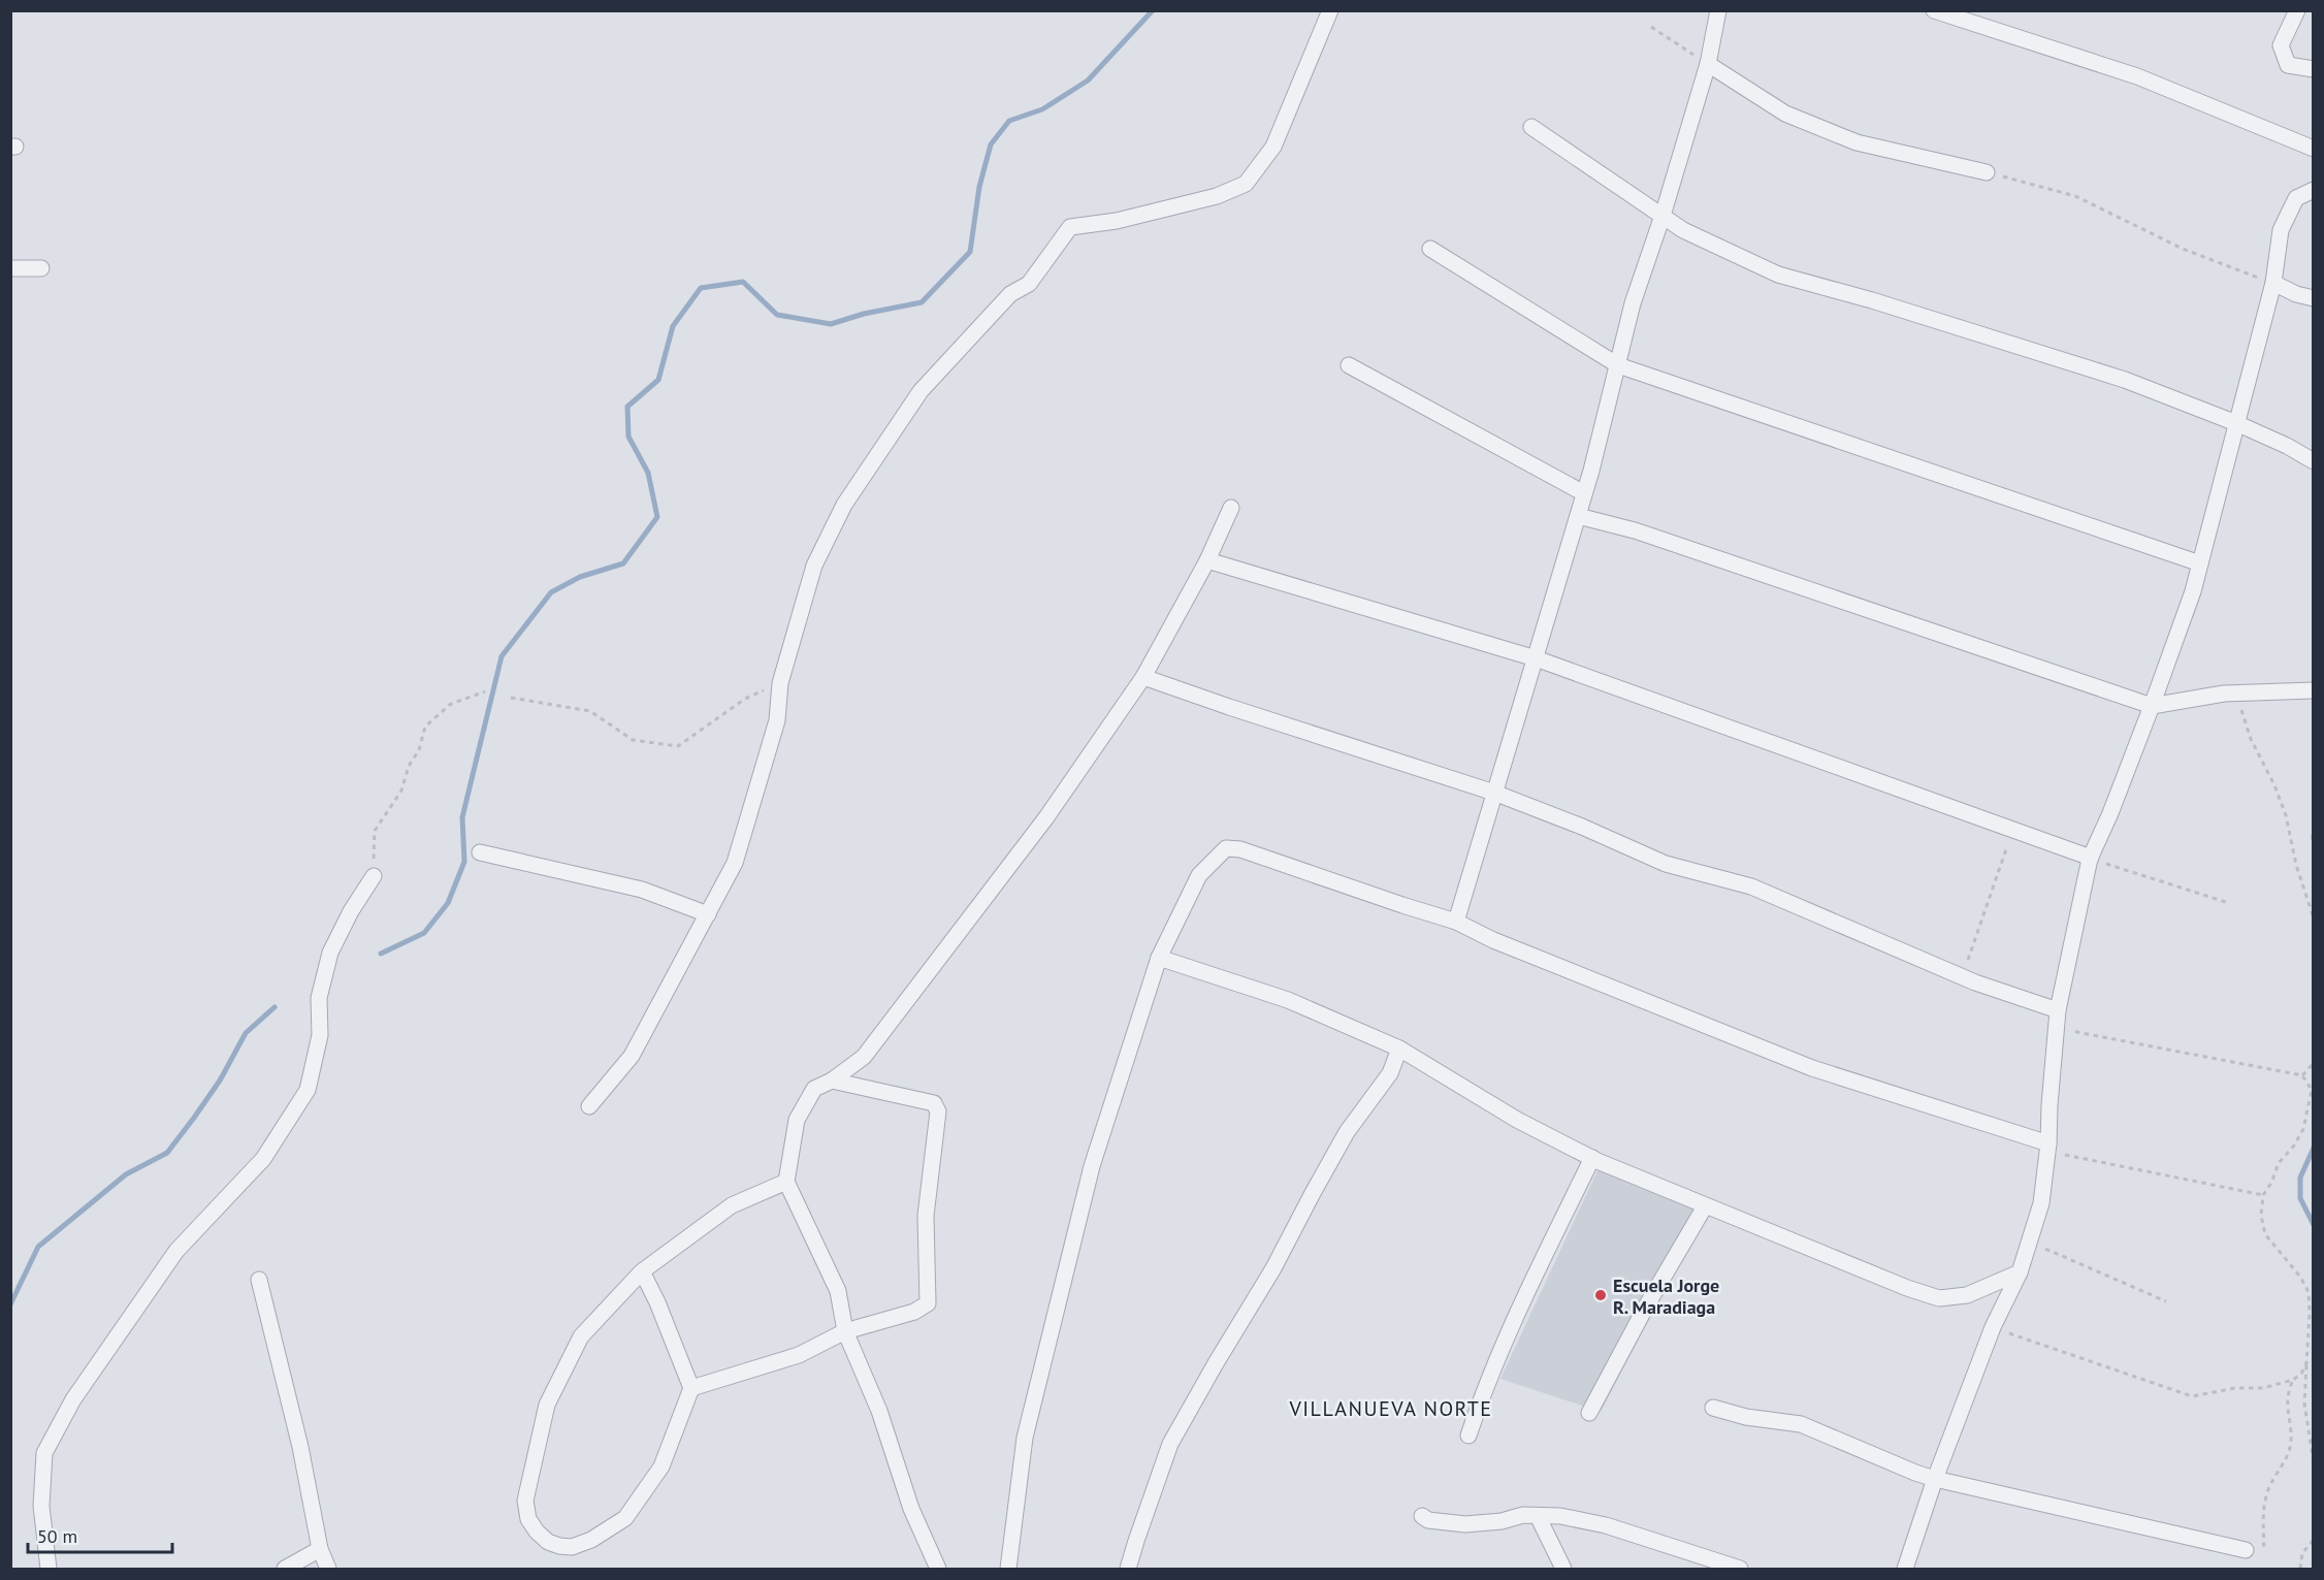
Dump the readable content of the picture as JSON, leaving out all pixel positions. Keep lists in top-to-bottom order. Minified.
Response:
{"districts":["VILLANUEVA NORTE"],"places":["Escuela Jorge R. Maradiaga"],"scale_bar":"50 m"}
